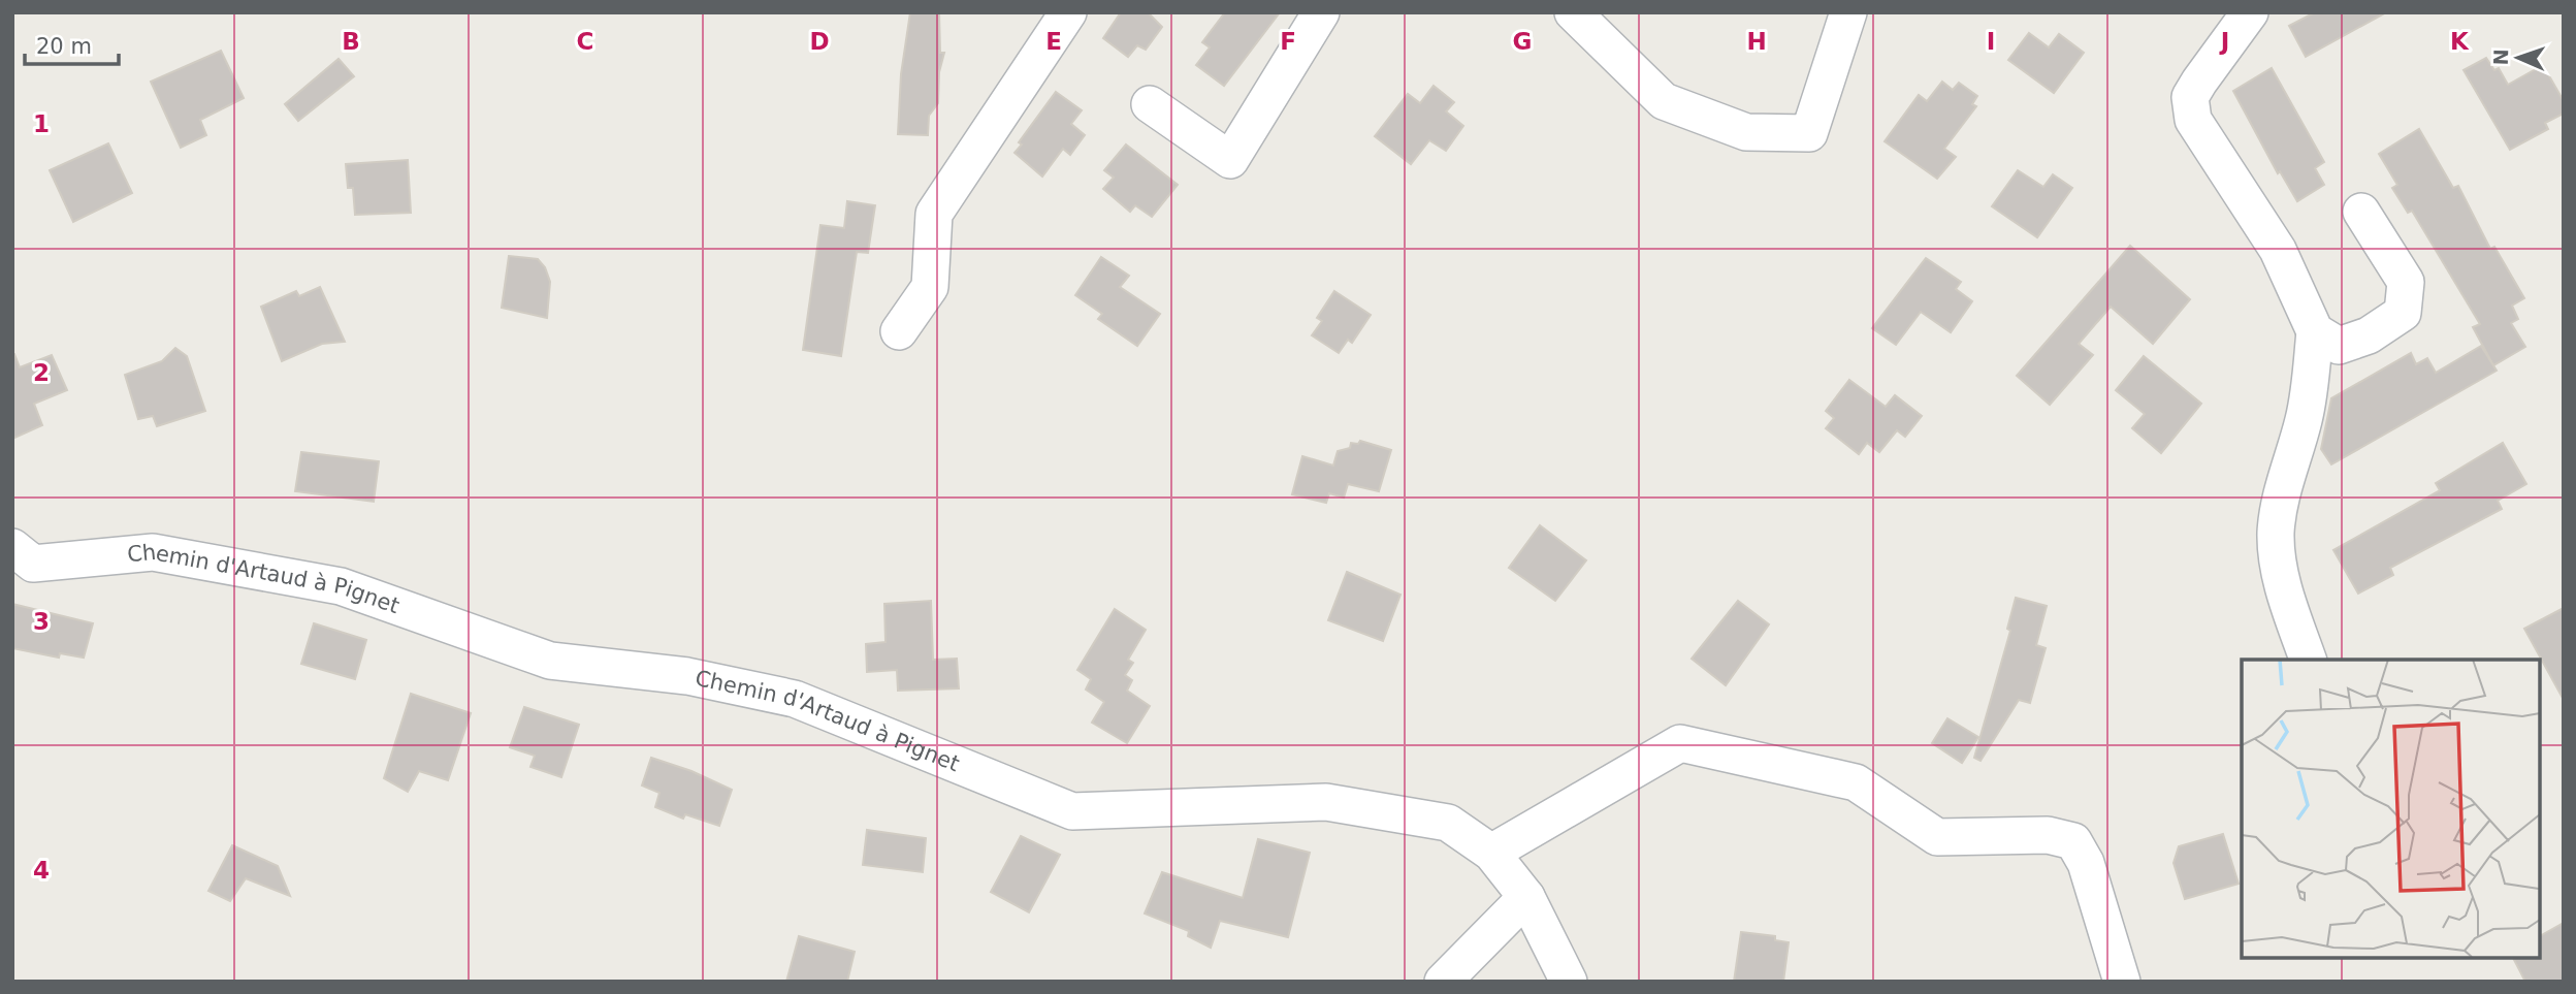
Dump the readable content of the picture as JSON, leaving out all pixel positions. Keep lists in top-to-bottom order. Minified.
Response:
{"streets":{"street":["Chemin d'Artaud à Pignet"]},"scale_bar":"20 m","north":"left","grid":{"columns":["B","C","D","E","F","G","H","I","J","K"],"rows":["1","2","3","4"]}}
